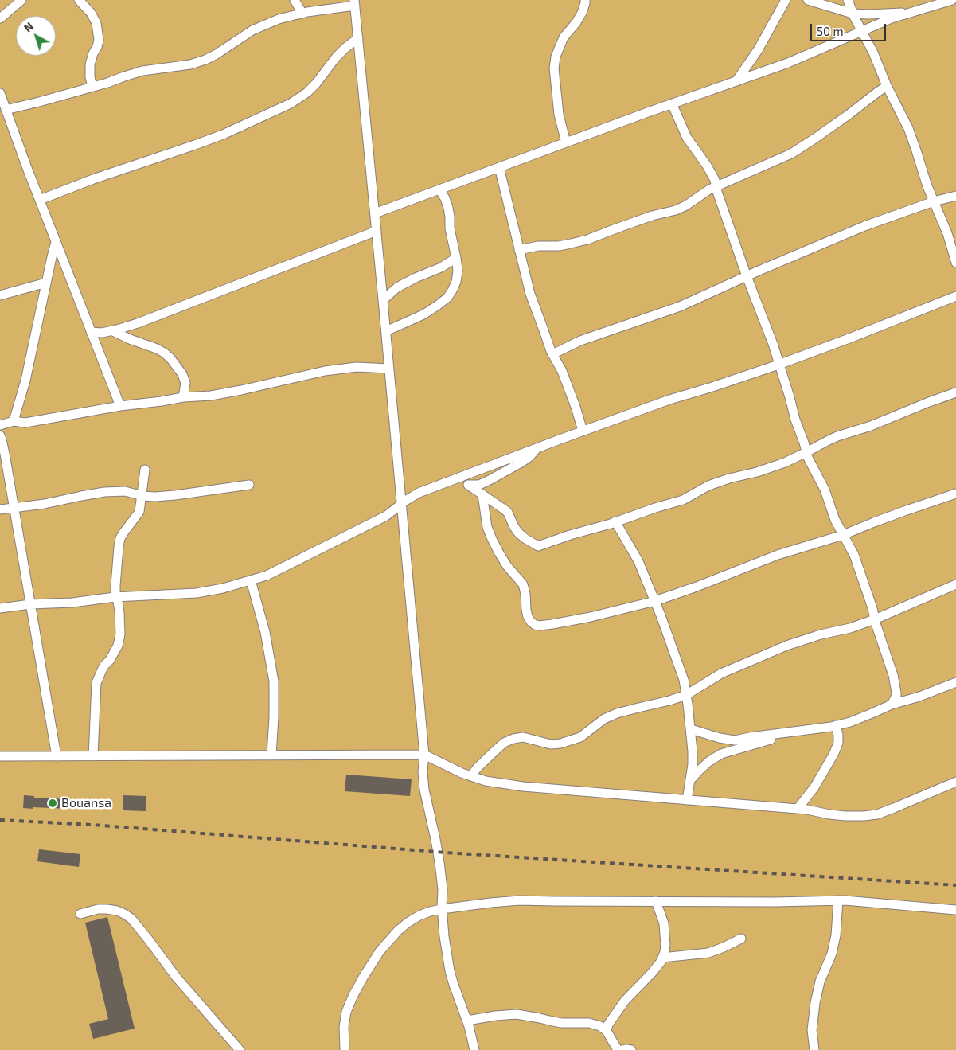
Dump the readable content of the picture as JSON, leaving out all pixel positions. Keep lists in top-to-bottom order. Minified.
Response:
{"places":["Bouansa"],"scale_bar":"50 m","north":"top left"}
